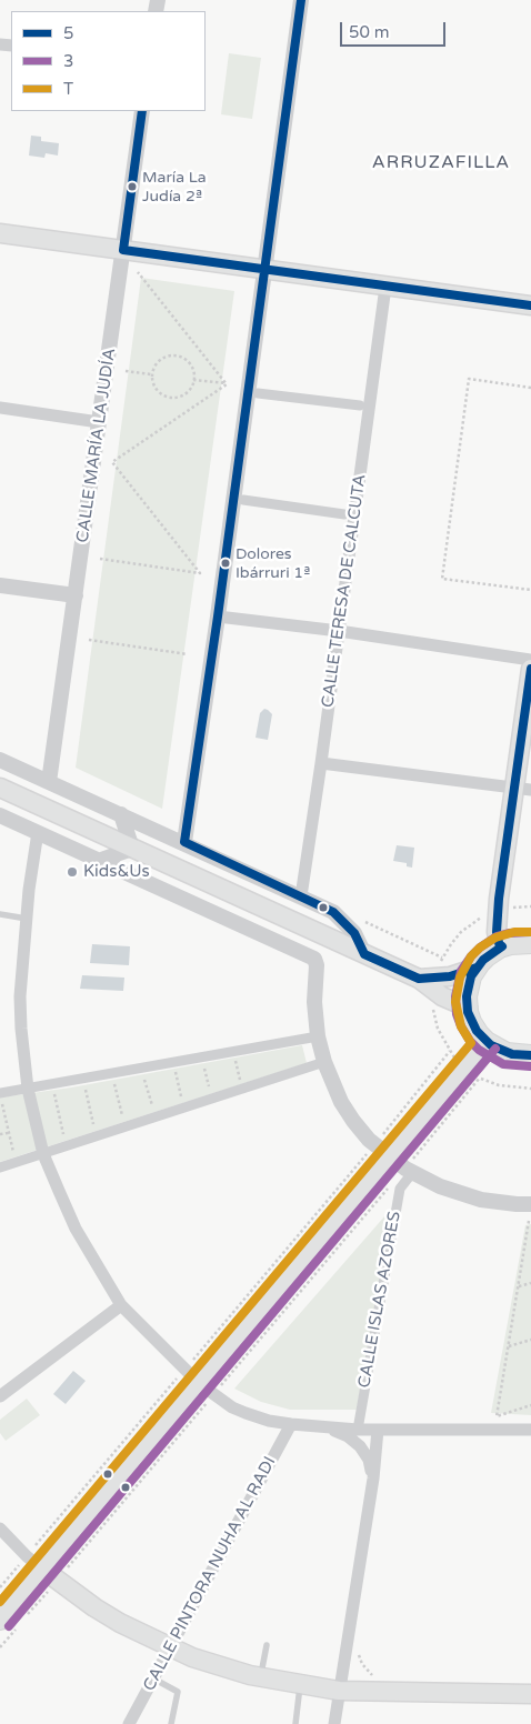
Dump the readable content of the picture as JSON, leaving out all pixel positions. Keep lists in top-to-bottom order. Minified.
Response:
{"streets":{"street":["CALLE MARÍA LA JUDÍA","CALLE TERESA DE CALCUTA","CALLE ISLAS AZORES","CALLE PINTORA NUHA AL RADI"]},"districts":["ARRUZAFILLA"],"places":["María La Judía 2ª","Dolores Ibárruri 1ª","Kids&Us"],"lines":["transit line 5","transit line 3","transit line T"],"legend":["5","3","T"],"scale_bar":"50 m"}
